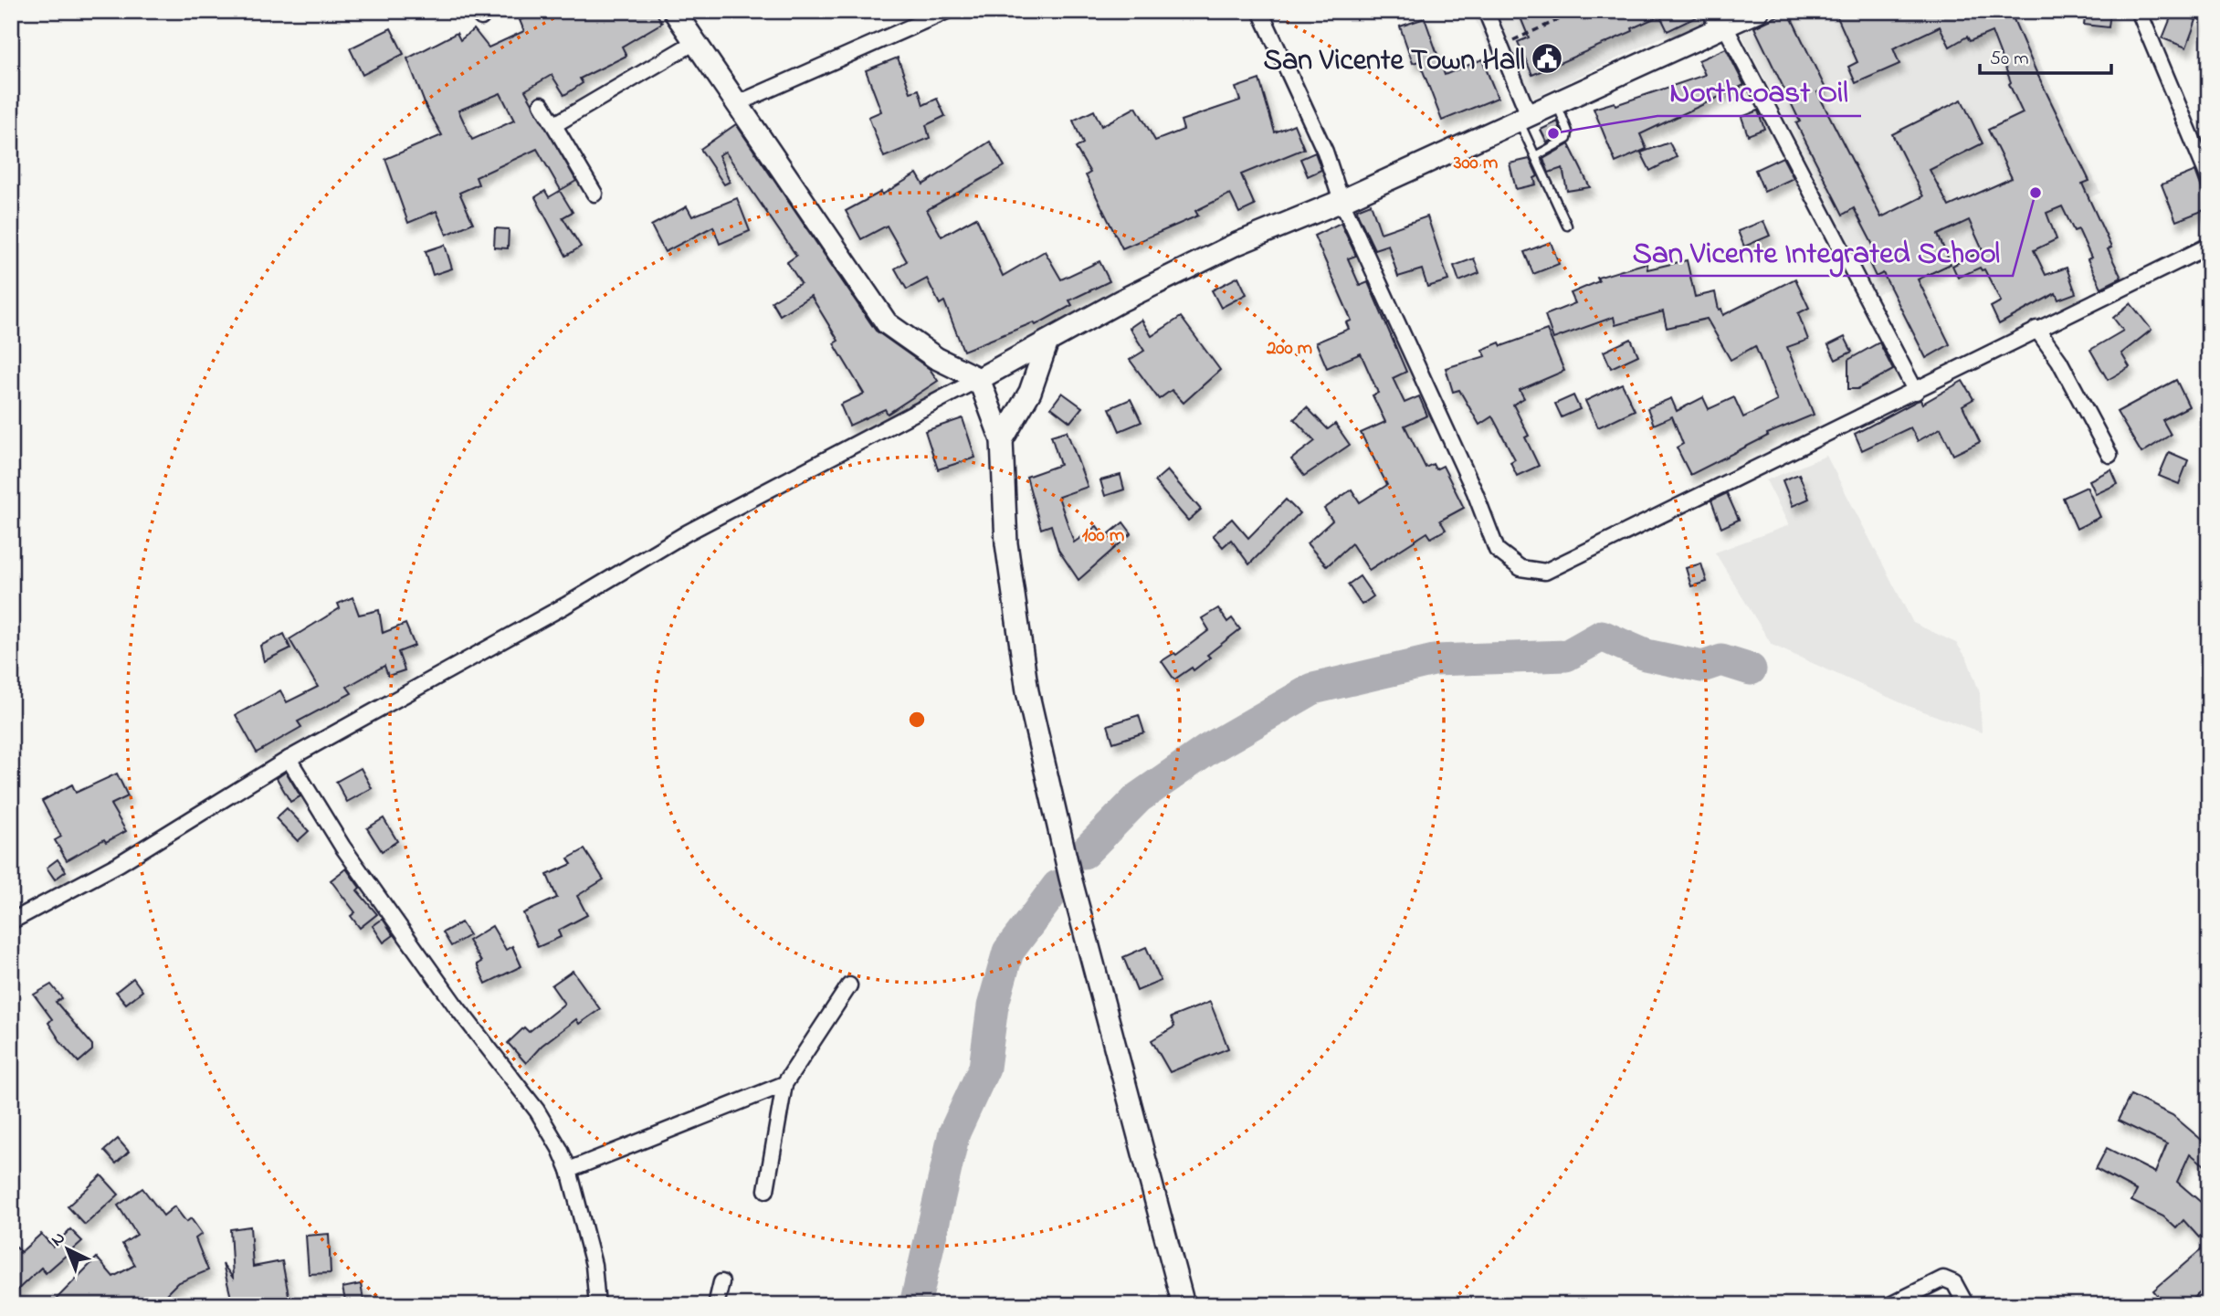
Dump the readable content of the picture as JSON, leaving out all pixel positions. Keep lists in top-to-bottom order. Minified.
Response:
{"places":{"public building":["San Vicente Town Hall"],"other":["Northcoast Oil","San Vicente Integrated School"]},"scale_bar":"50 m","north":"top left","rings":["300 m","200 m","100 m"]}
